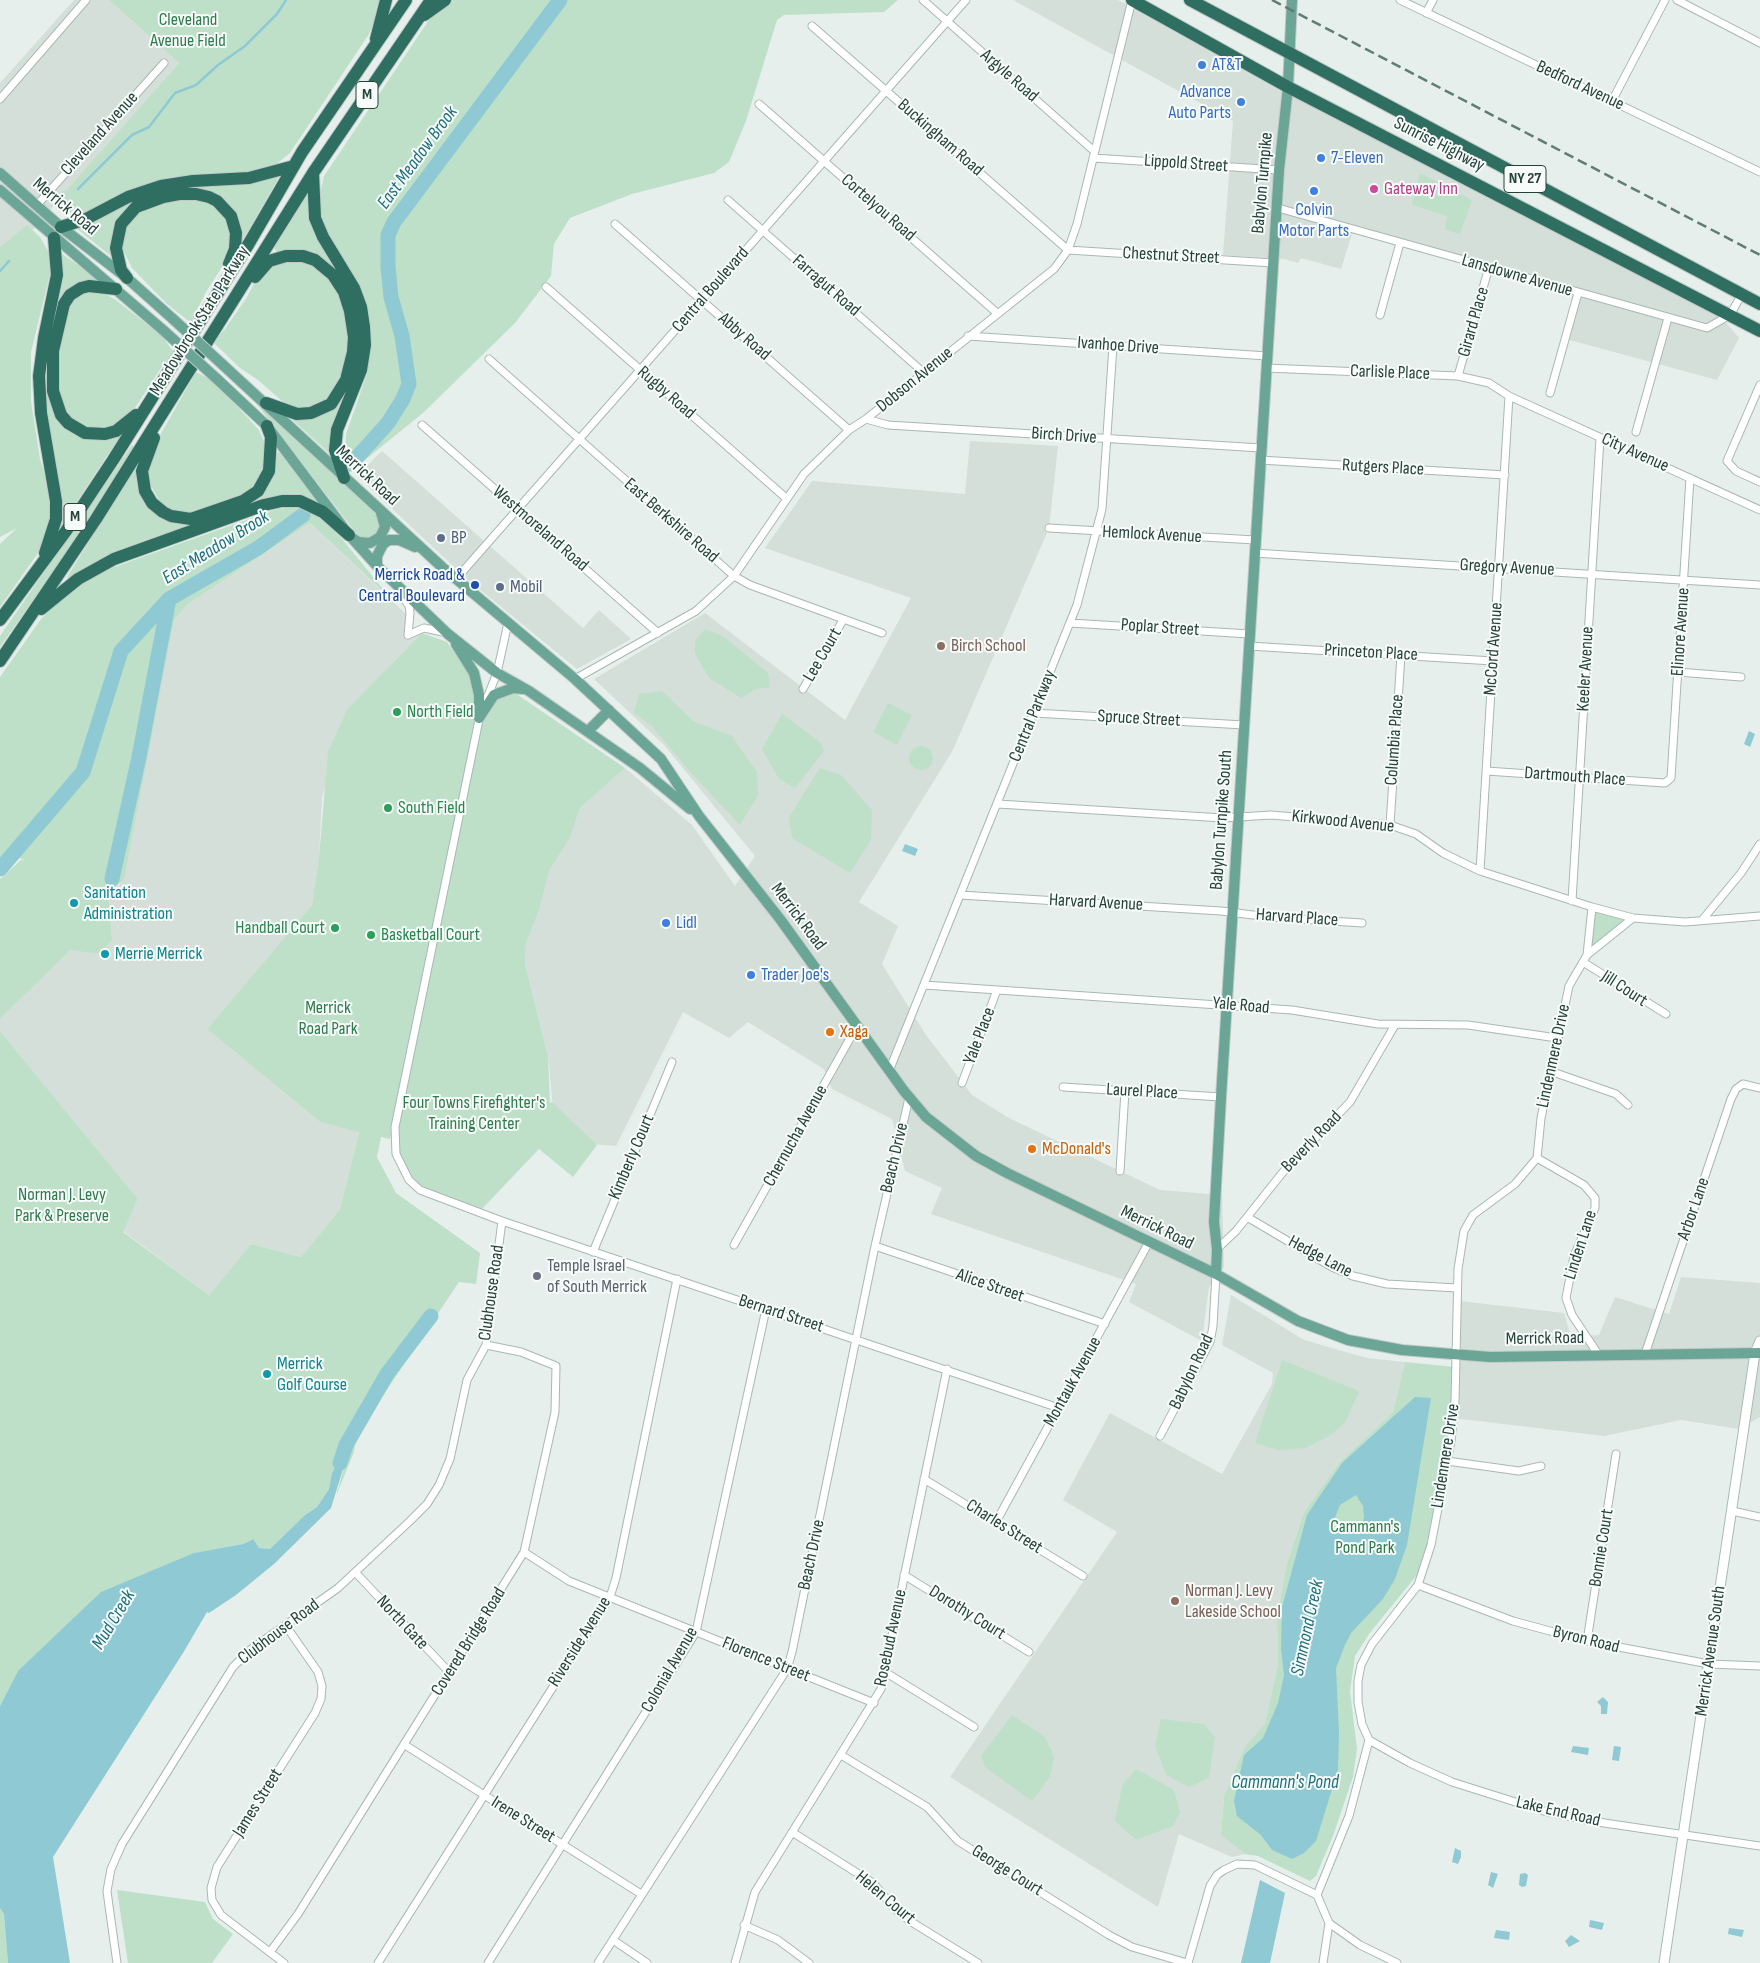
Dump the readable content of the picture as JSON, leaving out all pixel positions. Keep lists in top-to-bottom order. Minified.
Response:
{"streets":{"highway":["M","Sunrise Highway","NY 27","Meadowbrook State Parkway"],"main road":["Babylon Turnpike","Merrick Road","Babylon Turnpike South"],"street":["Argyle Road","Bedford Avenue","Cleveland Avenue","Buckingham Road","Lippold Street","Cortelyou Road","Chestnut Street","Lansdowne Avenue","Farragut Road","Central Boulevard","Girard Place","Abby Road","Ivanhoe Drive","Carlisle Place","Dobson Avenue","Rugby Road","Birch Drive","City Avenue","Rutgers Place","East Berkshire Road","Westmoreland Road","Hemlock Avenue","Gregory Avenue","Poplar Street","Elinore Avenue","McCord Avenue","Princeton Place","Lee Court","Keeler Avenue","Central Parkway","Spruce Street","Columbia Place","Dartmouth Place","Kirkwood Avenue","Harvard Avenue","Harvard Place","Jill Court","Yale Road","Yale Place","Lindenmere Drive","Laurel Place","Chernucha Avenue","Beverly Road","Kimberly Court","Beach Drive","Arbor Lane","Linden Lane","Hedge Lane","Alice Street","Clubhouse Road","Bernard Street","Babylon Road","Montauk Avenue","Charles Street","Bonnie Court","Dorothy Court","North Gate","Rosebud Avenue","Byron Road","Covered Bridge Road","Riverside Avenue","Merrick Avenue South","Florence Street","Colonial Avenue","James Street","Lake End Road","Irene Street","George Court","Helen Court"]},"crossings":[["Argyle Road","Lippold Street"],["Argyle Road","Central Boulevard"],["Argyle Road","Dobson Avenue"],["Cleveland Avenue","Merrick Road"],["Buckingham Road","Chestnut Street"],["Buckingham Road","Central Boulevard"],["Buckingham Road","Dobson Avenue"],["Sunrise Highway","Babylon Turnpike"],["Sunrise Highway","Lansdowne Avenue"],["Sunrise Highway","Dobson Avenue"],["Lippold Street","Babylon Turnpike"],["Lippold Street","Dobson Avenue"],["Babylon Turnpike","Chestnut Street"],["Babylon Turnpike","Lansdowne Avenue"],["Babylon Turnpike","Ivanhoe Drive"],["Babylon Turnpike","Carlisle Place"],["Babylon Turnpike","Babylon Turnpike South"],["Merrick Road","Central Boulevard"],["Merrick Road","Dobson Avenue"],["Merrick Road","Central Parkway"],["Merrick Road","Babylon Turnpike South"],["Merrick Road","Lindenmere Drive"],["Merrick Road","Chernucha Avenue"],["Merrick Road","Beach Drive"],["Merrick Road","Arbor Lane"],["Merrick Road","Linden Lane"],["Merrick Road","Clubhouse Road"],["Merrick Road","Babylon Road"],["Merrick Road","Montauk Avenue"],["Merrick Road","Merrick Avenue South"],["Cortelyou Road","Central Boulevard"],["Cortelyou Road","Dobson Avenue"],["Chestnut Street","Dobson Avenue"],["Lansdowne Avenue","Girard Place"],["Farragut Road","Central Boulevard"],["Farragut Road","Dobson Avenue"],["Central Boulevard","Abby Road"],["Central Boulevard","Rugby Road"],["Central Boulevard","East Berkshire Road"],["Central Boulevard","Westmoreland Road"],["Girard Place","Carlisle Place"],["Abby Road","Dobson Avenue"],["Ivanhoe Drive","Dobson Avenue"],["Ivanhoe Drive","Central Parkway"],["Carlisle Place","City Avenue"],["Carlisle Place","McCord Avenue"],["Carlisle Place","Babylon Turnpike South"],["Dobson Avenue","Rugby Road"],["Dobson Avenue","Birch Drive"],["Dobson Avenue","East Berkshire Road"],["Dobson Avenue","Westmoreland Road"],["Birch Drive","Central Parkway"],["Birch Drive","Babylon Turnpike South"],["City Avenue","Elinore Avenue"],["City Avenue","McCord Avenue"],["City Avenue","Keeler Avenue"],["Rutgers Place","McCord Avenue"],["Rutgers Place","Babylon Turnpike South"],["East Berkshire Road","Lee Court"],["Hemlock Avenue","Central Parkway"],["Hemlock Avenue","Babylon Turnpike South"],["Gregory Avenue","Elinore Avenue"],["Gregory Avenue","McCord Avenue"],["Gregory Avenue","Keeler Avenue"],["Gregory Avenue","Babylon Turnpike South"],["Poplar Street","Central Parkway"],["Poplar Street","Babylon Turnpike South"],["Elinore Avenue","Dartmouth Place"],["McCord Avenue","Princeton Place"],["McCord Avenue","Dartmouth Place"],["McCord Avenue","Kirkwood Avenue"],["Princeton Place","Columbia Place"],["Princeton Place","Babylon Turnpike South"],["Keeler Avenue","Dartmouth Place"],["Keeler Avenue","Kirkwood Avenue"],["Central Parkway","Spruce Street"],["Central Parkway","Kirkwood Avenue"],["Central Parkway","Harvard Avenue"],["Central Parkway","Yale Road"],["Spruce Street","Babylon Turnpike South"],["Columbia Place","Kirkwood Avenue"],["Babylon Turnpike South","Kirkwood Avenue"],["Babylon Turnpike South","Harvard Avenue"],["Babylon Turnpike South","Harvard Place"],["Babylon Turnpike South","Yale Road"],["Babylon Turnpike South","Laurel Place"],["Babylon Turnpike South","Beverly Road"],["Babylon Turnpike South","Babylon Road"],["Kirkwood Avenue","Lindenmere Drive"],["Harvard Avenue","Harvard Place"],["Jill Court","Lindenmere Drive"],["Yale Road","Yale Place"],["Yale Road","Lindenmere Drive"],["Yale Road","Beverly Road"],["Lindenmere Drive","Linden Lane"],["Lindenmere Drive","Hedge Lane"],["Lindenmere Drive","Byron Road"],["Lindenmere Drive","Lake End Road"],["Beverly Road","Hedge Lane"],["Kimberly Court","Bernard Street"],["Beach Drive","Alice Street"],["Beach Drive","Bernard Street"],["Beach Drive","Florence Street"],["Beach Drive","Irene Street"],["Alice Street","Montauk Avenue"],["Clubhouse Road","Bernard Street"],["Clubhouse Road","North Gate"],["Clubhouse Road","Covered Bridge Road"],["Clubhouse Road","James Street"],["Bernard Street","Montauk Avenue"],["Bernard Street","Rosebud Avenue"],["Bernard Street","Riverside Avenue"],["Bernard Street","Colonial Avenue"],["Montauk Avenue","Charles Street"],["Charles Street","Rosebud Avenue"],["Bonnie Court","Byron Road"],["Dorothy Court","Rosebud Avenue"],["North Gate","Covered Bridge Road"],["Rosebud Avenue","Florence Street"],["Rosebud Avenue","George Court"],["Rosebud Avenue","Helen Court"],["Byron Road","Merrick Avenue South"],["Covered Bridge Road","Florence Street"],["Covered Bridge Road","James Street"],["Covered Bridge Road","Irene Street"],["Riverside Avenue","Florence Street"],["Riverside Avenue","Irene Street"],["Merrick Avenue South","Lake End Road"],["Florence Street","Colonial Avenue"],["Colonial Avenue","Irene Street"]],"water":["East Meadow Brook","Mud Creek","Simmond Creek","Cammann's Pond"],"parks":["Cleveland Avenue Field","Merrick Road Park","Four Towns Firefighter's Training Center","Norman J. Levy Park & Preserve","Cammann's Pond Park"],"places":["AT&T","Advance Auto Parts","7-Eleven","Gateway Inn","Colvin Motor Parts","BP","Merrick Road & Central Boulevard","Mobil","Birch School","North Field","South Field","Sanitation Administration","Lidl","Handball Court","Basketball Court","Merrie Merrick","Trader Joe's","Xaga","McDonald's","Temple Israel of South Merrick","Merrick Golf Course","Norman J. Levy Lakeside School"]}
